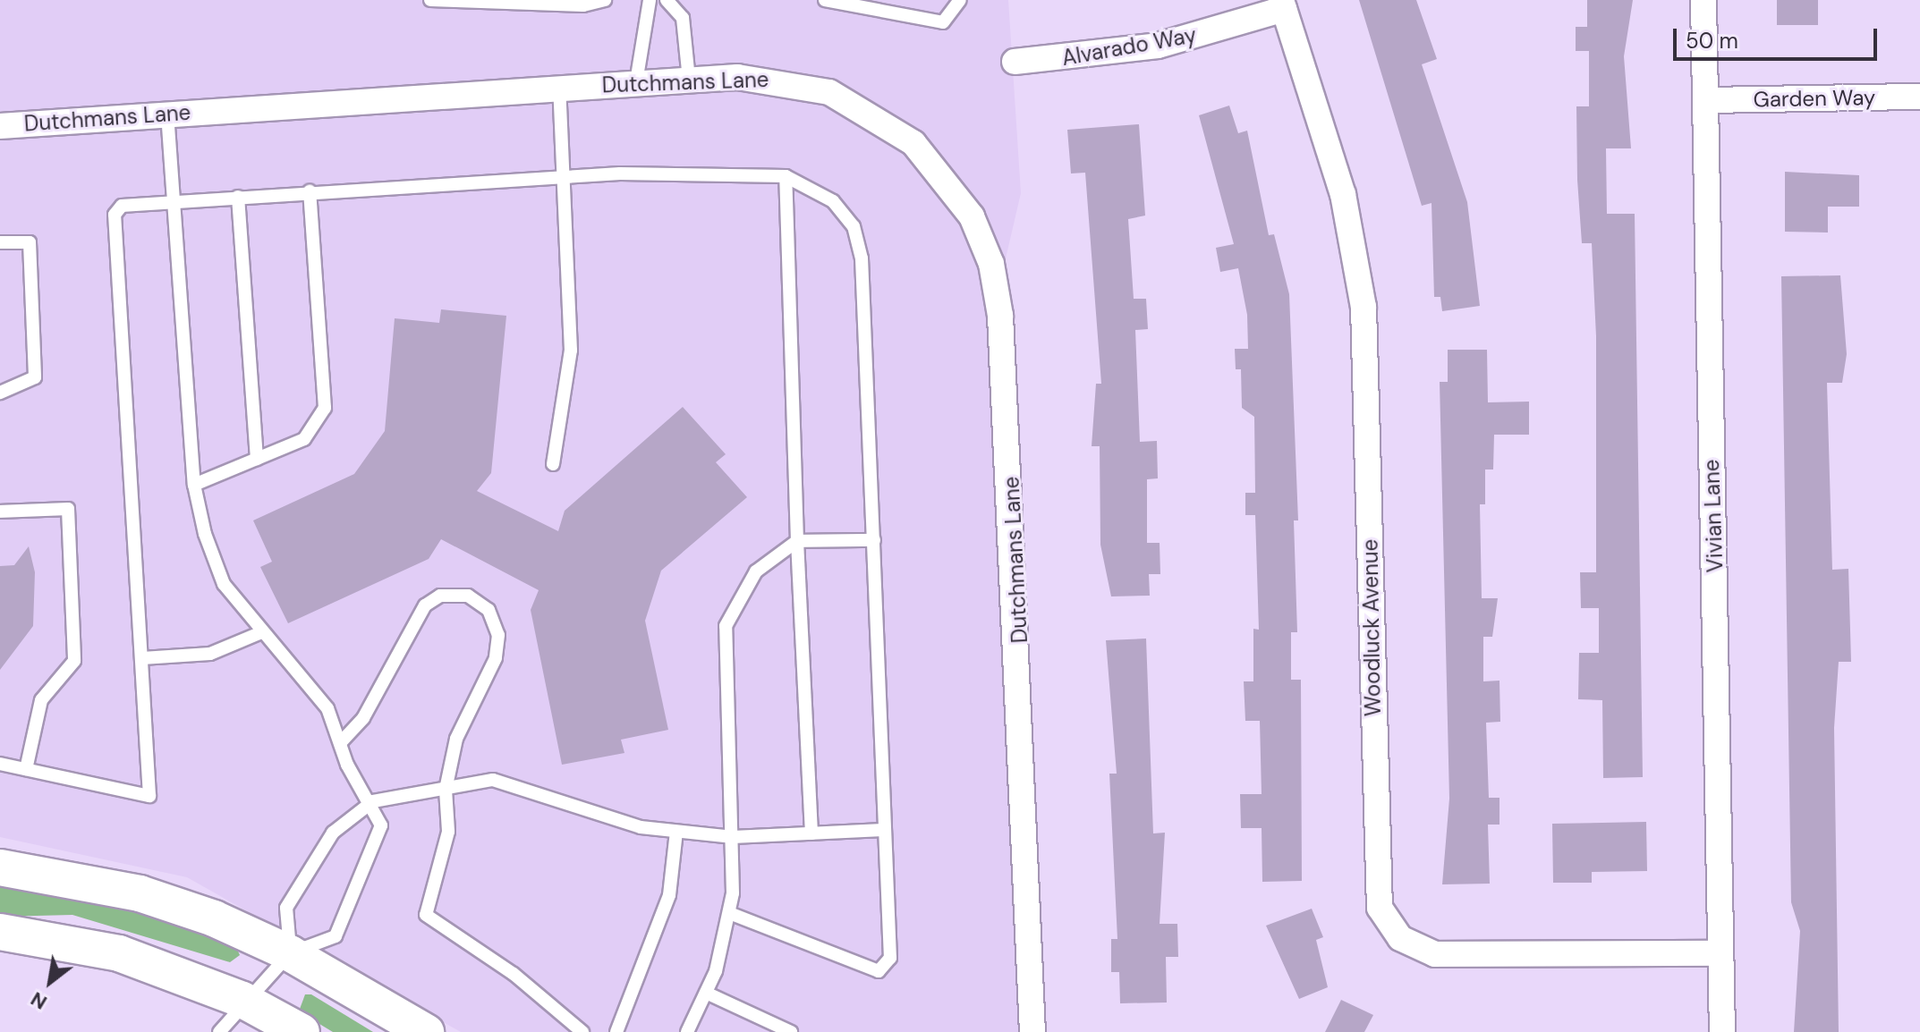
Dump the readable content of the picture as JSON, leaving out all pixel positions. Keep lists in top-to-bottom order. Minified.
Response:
{"streets":{"street":["Alvarado Way","Dutchmans Lane","Garden Way","Vivian Lane","Woodluck Avenue"]},"crossings":[["Alvarado Way","Woodluck Avenue"],["Garden Way","Vivian Lane"],["Vivian Lane","Woodluck Avenue"]],"scale_bar":"50 m","north":"bottom left"}
